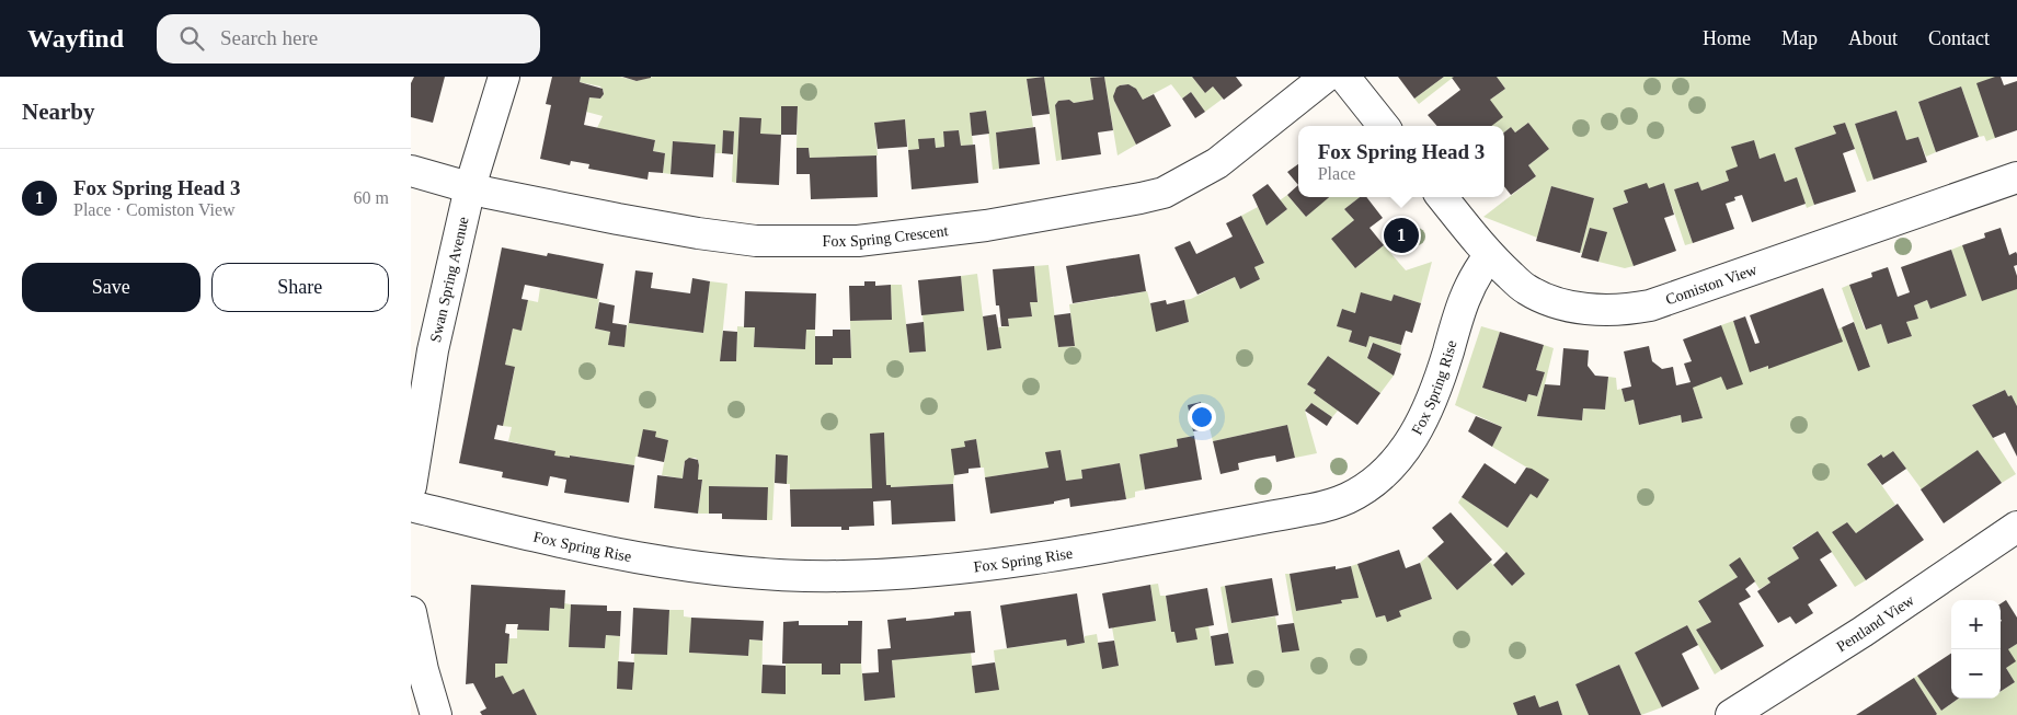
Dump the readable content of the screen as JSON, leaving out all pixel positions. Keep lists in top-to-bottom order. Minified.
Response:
{"streets":{"street":["Fox Spring Crescent","Swan Spring Avenue","Comiston View","Fox Spring Rise","Pentland View"]},"crossings":[["Fox Spring Crescent","Swan Spring Avenue"],["Comiston View","Fox Spring Rise"]],"page":{"header":"Wayfind","search":"Search here","nav":["Home","Map","About","Contact"],"heading":"Nearby","popup":["Fox Spring Head 3","Place"],"list":[{"mark":"1","name":"Fox Spring Head 3","note":"Place · Comiston View","value":"60 m"}],"pins":"1","buttons":["Save","Share"],"map_buttons":["+","−"]}}
